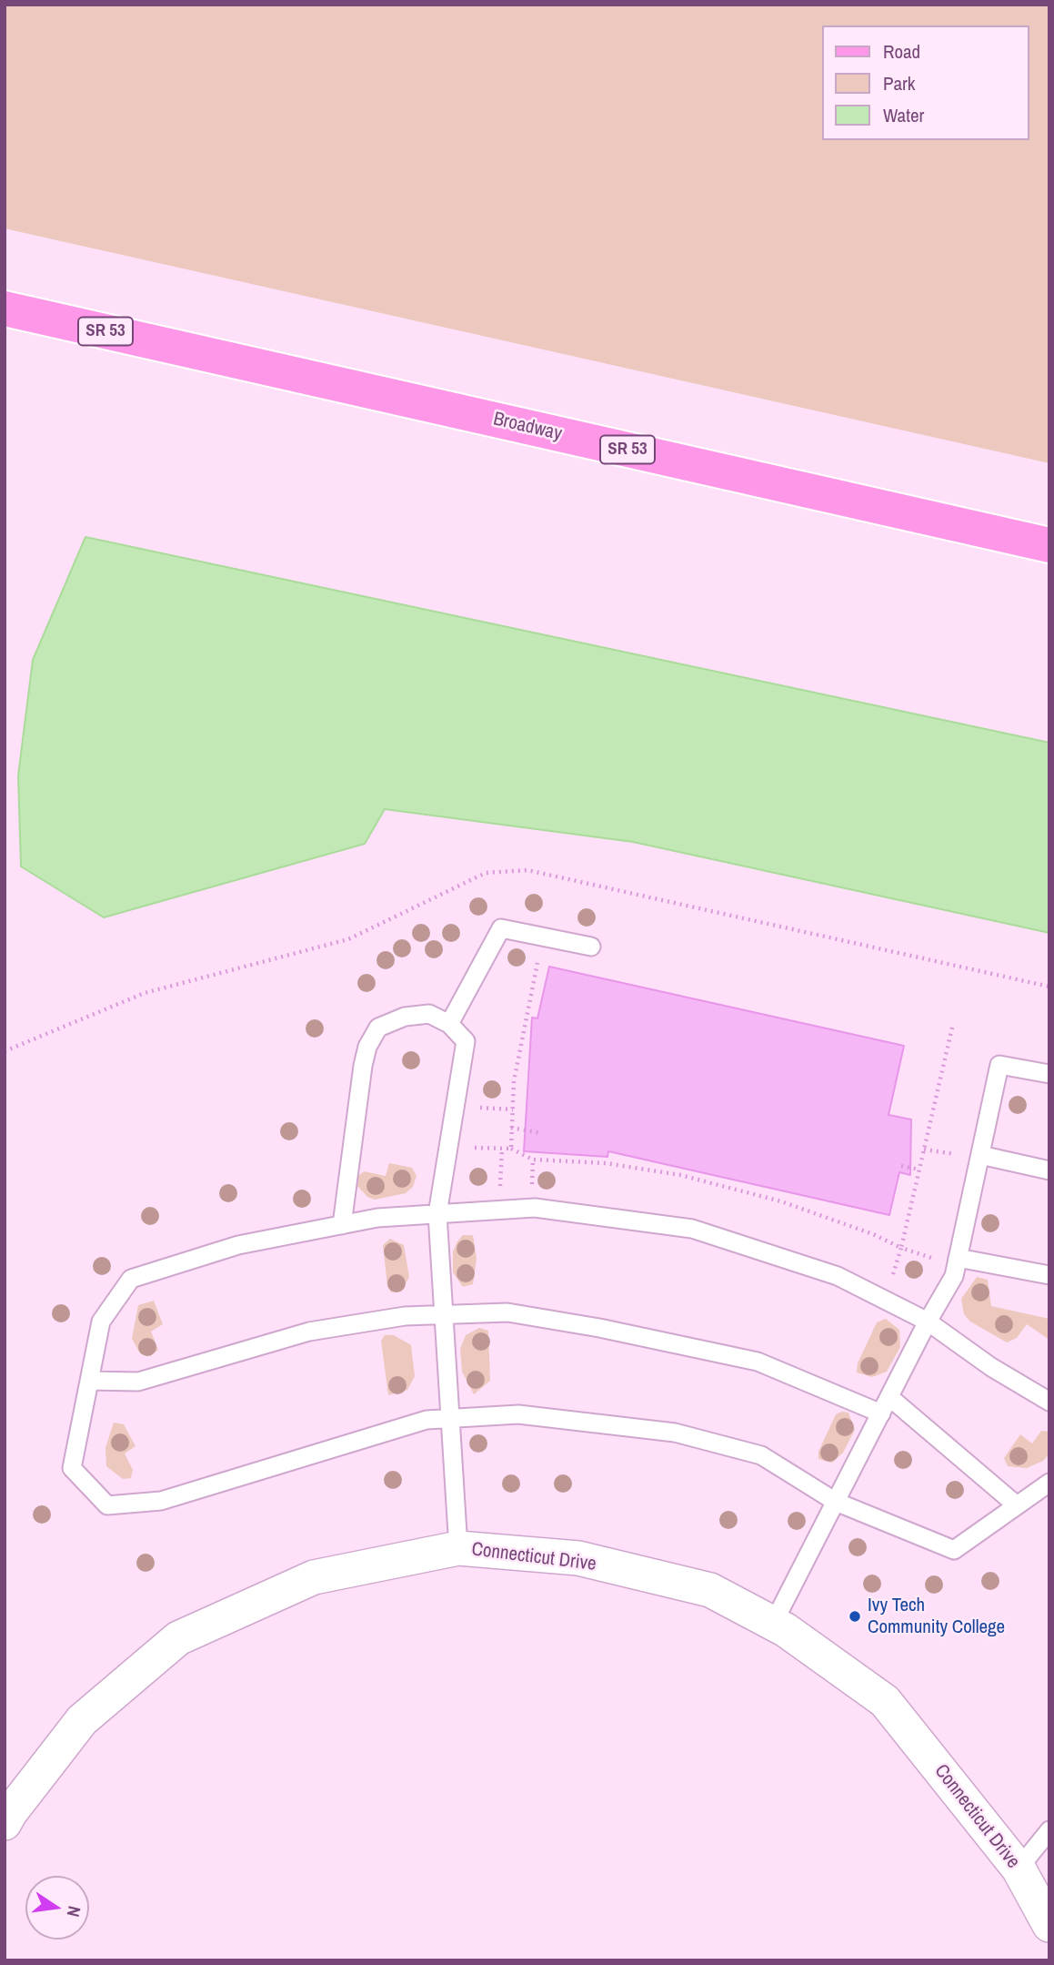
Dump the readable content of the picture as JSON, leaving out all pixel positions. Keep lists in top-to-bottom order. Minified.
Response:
{"streets":{"main road":["SR 53","Broadway"],"street":["Connecticut Drive"]},"places":["Ivy Tech Community College"],"legend":["Road","Park","Water"],"north":"right"}
